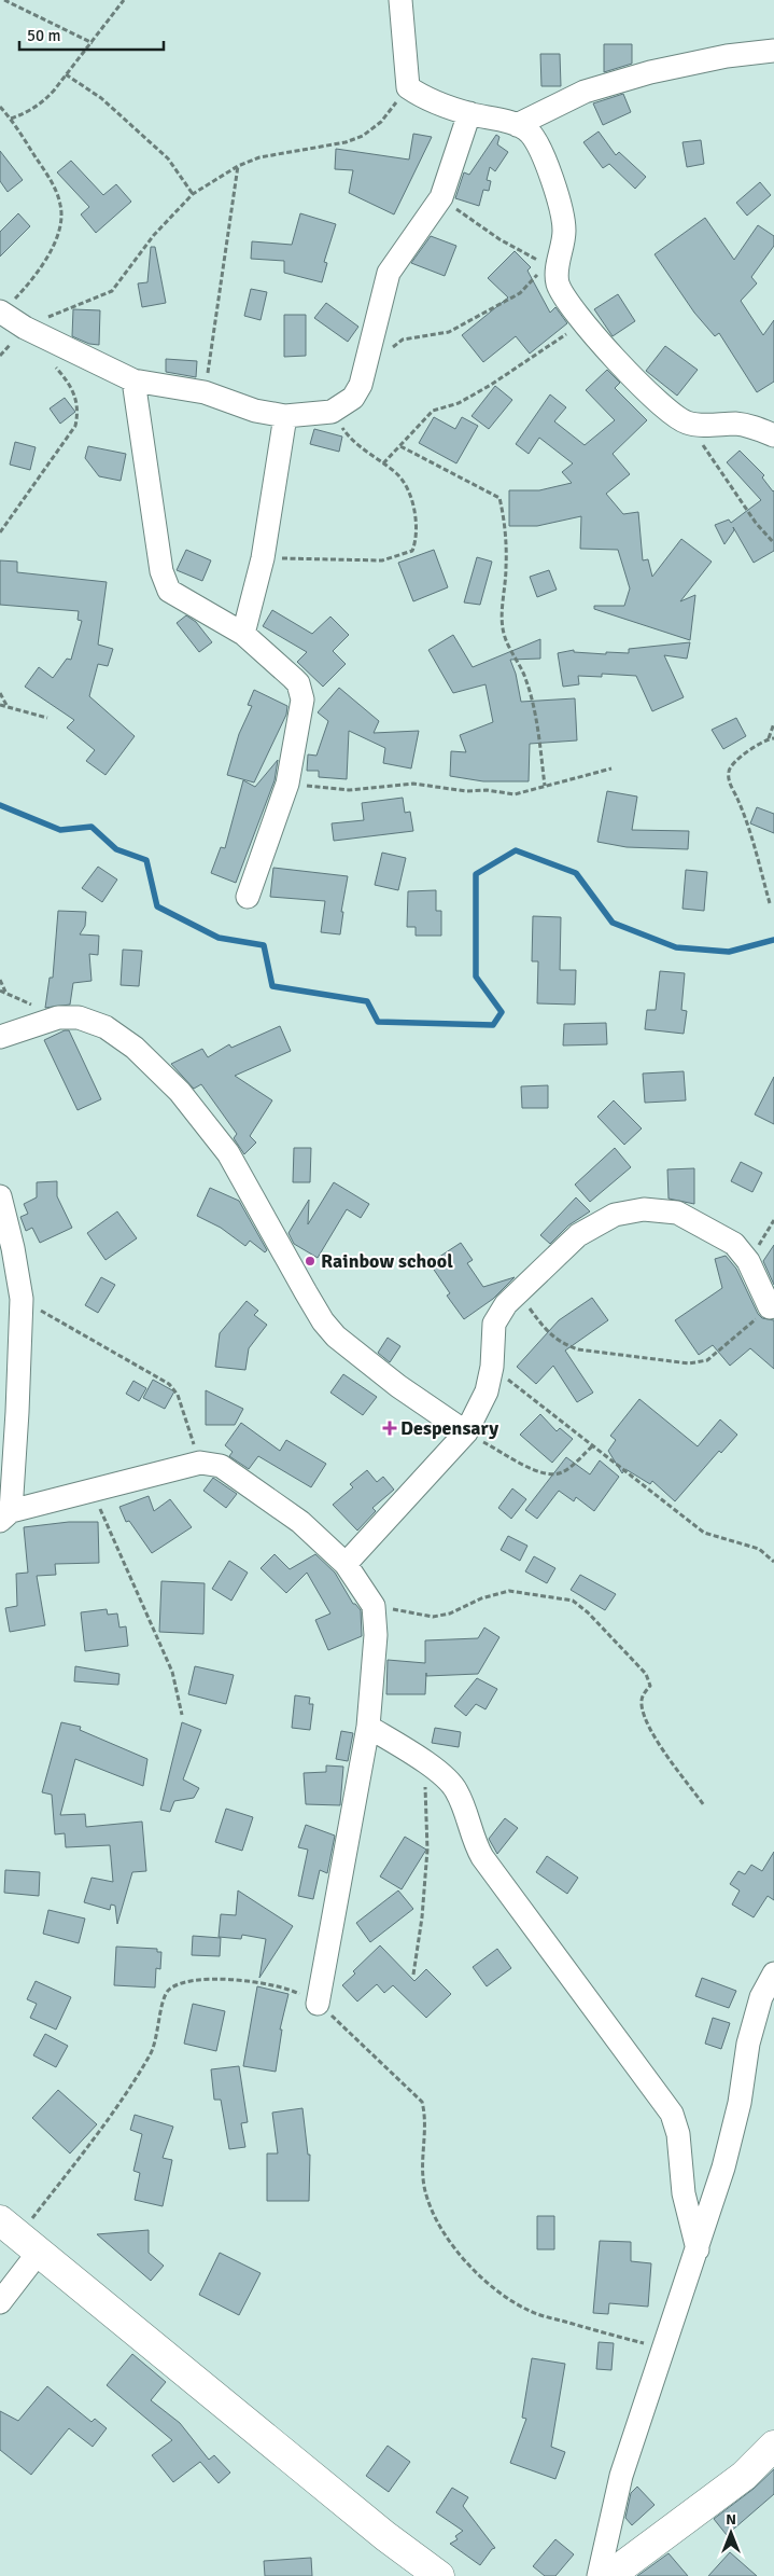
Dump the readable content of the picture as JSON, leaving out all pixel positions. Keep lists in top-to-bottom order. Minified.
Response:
{"places":{"other":["Rainbow school"],"health":["Despensary"]},"scale_bar":"50 m","north":"top"}
